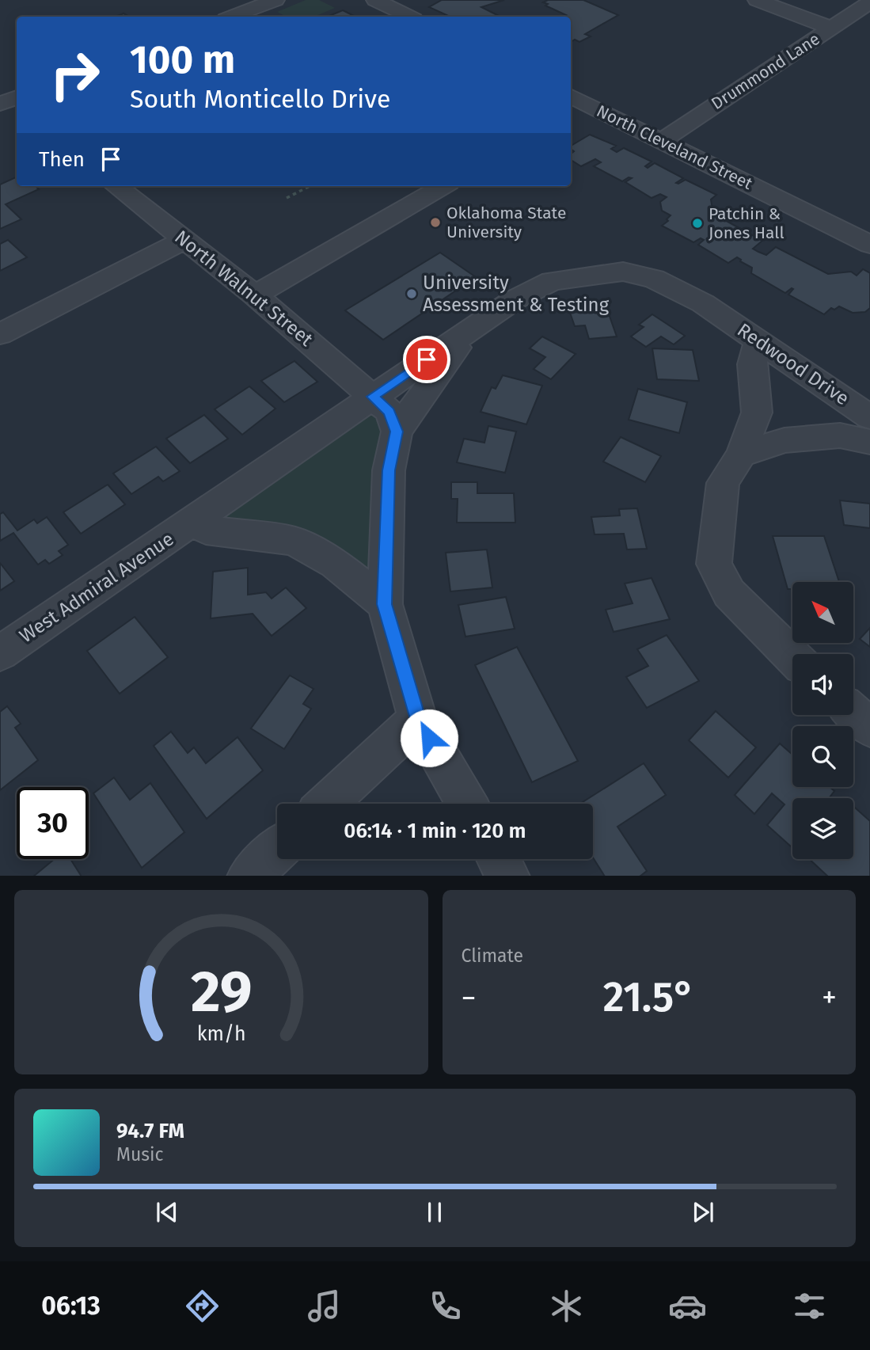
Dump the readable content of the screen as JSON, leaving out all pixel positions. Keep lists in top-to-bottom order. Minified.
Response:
{"streets":{"street":["Drummond Lane","North Cleveland Street","North Walnut Street","Redwood Drive","West Admiral Avenue"]},"crossings":[["Drummond Lane","North Cleveland Street"],["North Walnut Street","West Admiral Avenue"],["Redwood Drive","West Admiral Avenue"]],"places":["Oklahoma State University","Patchin & Jones Hall","University Assessment & Testing"],"north":"top left","page":{"turn":["100 m","South Monticello Drive"],"then":"Then","limit":"30","trip":"06:14 · 1 min · 120 m","tile":"Climate","heat":["−","21.5°","+"],"song":["94.7 FM","Music"],"tabs":"06:13","gauge":["29","km/h"]}}
